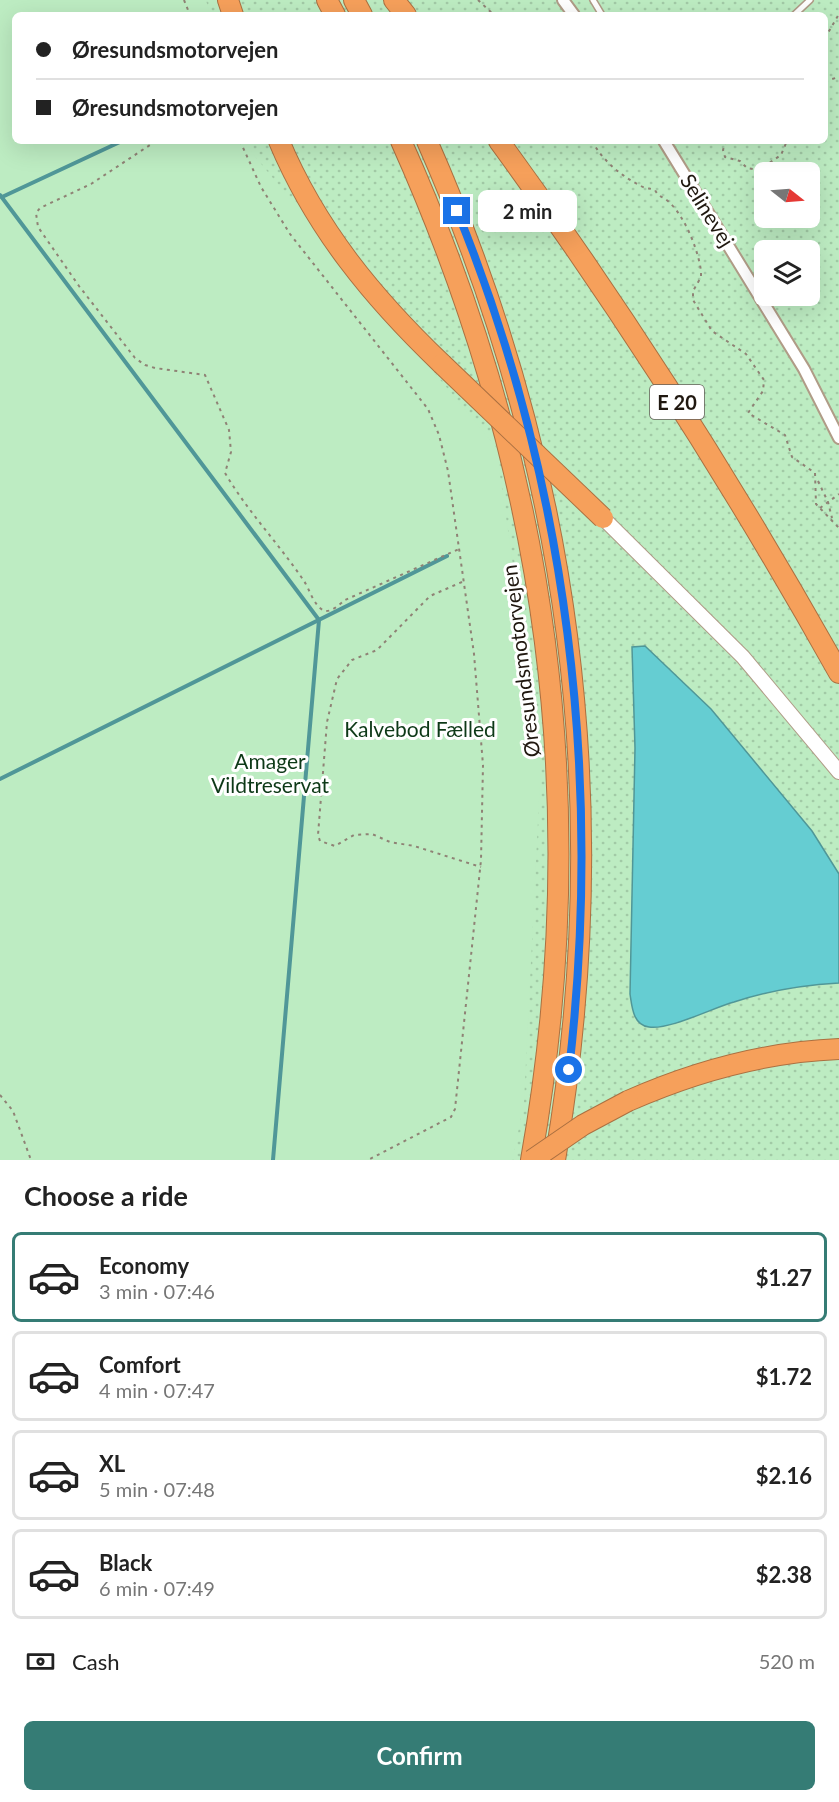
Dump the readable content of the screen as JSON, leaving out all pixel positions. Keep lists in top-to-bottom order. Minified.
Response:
{"streets":{"highway":["E 20","Øresundsmotorvejen"],"street":["Selinevej"]},"parks":["Kalvebod Fælled","Amager Vildtreservat"],"north":"right","page":{"banner":["Øresundsmotorvejen","Øresundsmotorvejen"],"bubble":"2 min","heading":"Choose a ride","list":[{"name":"Economy","note":"3 min · 07:46","value":"$1.27"},{"name":"Comfort","note":"4 min · 07:47","value":"$1.72"},{"name":"XL","note":"5 min · 07:48","value":"$2.16"},{"name":"Black","note":"6 min · 07:49","value":"$2.38"}],"pay":["Cash","520 m"],"buttons":"Confirm"}}
